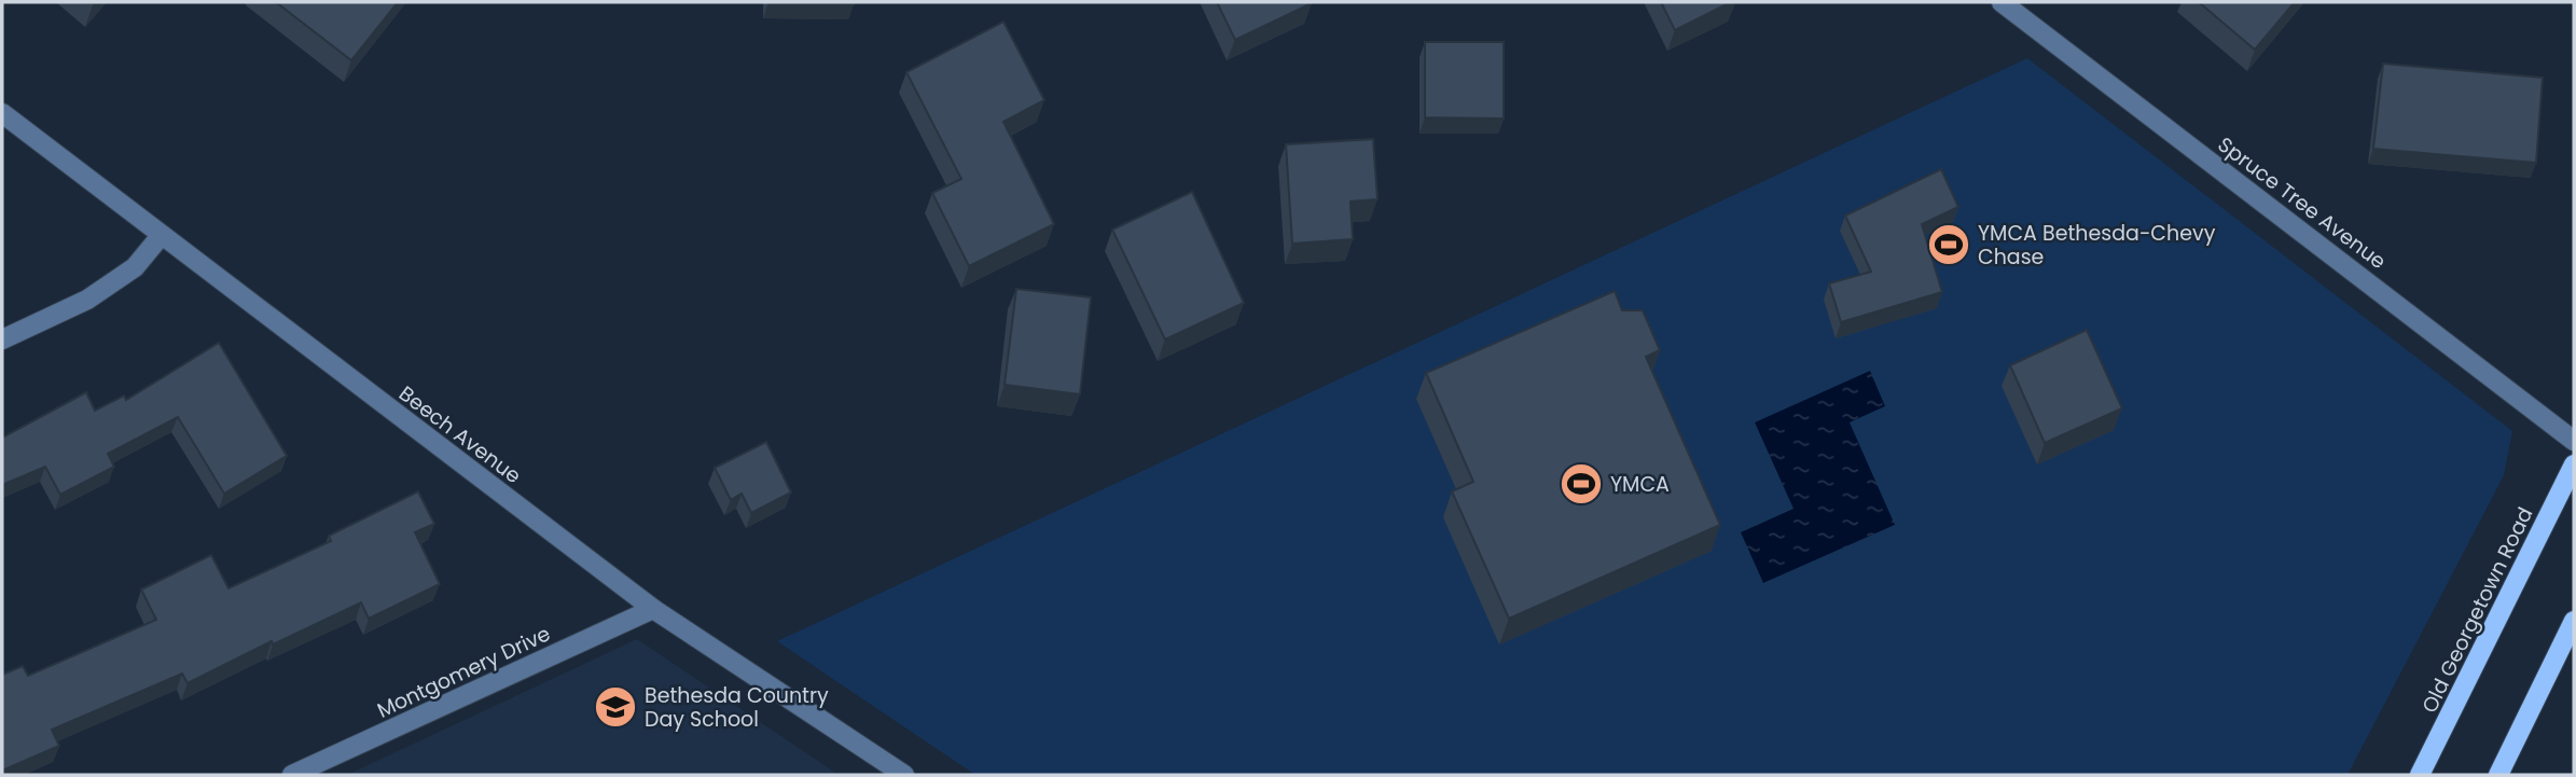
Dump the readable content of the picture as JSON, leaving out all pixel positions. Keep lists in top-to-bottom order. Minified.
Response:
{"streets":{"main road":["Old Georgetown Road"],"street":["Spruce Tree Avenue","Beech Avenue","Montgomery Drive"]},"crossings":[["Beech Avenue","Montgomery Drive"]],"places":{"sports":["YMCA Bethesda-Chevy Chase","YMCA"],"school or university":["Bethesda Country Day School"]}}
